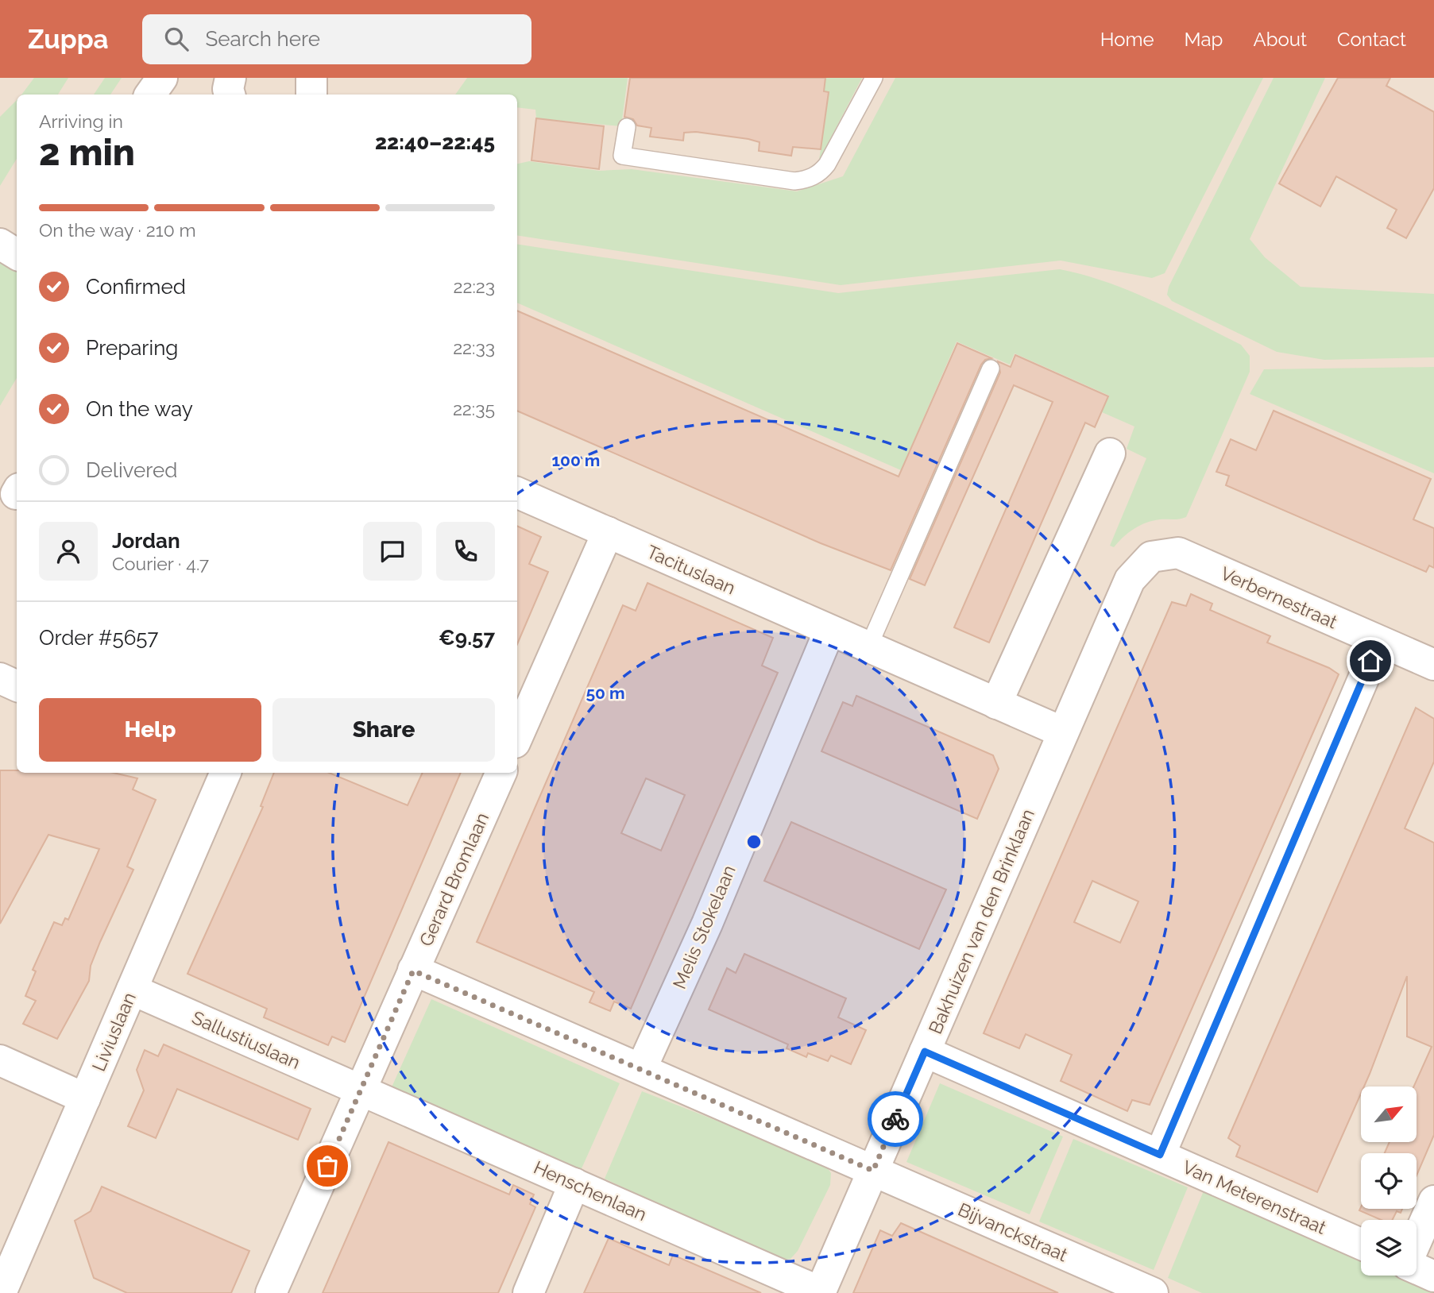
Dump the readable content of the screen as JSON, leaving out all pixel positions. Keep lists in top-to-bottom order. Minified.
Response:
{"streets":{"street":["Tacituslaan","Verbernestraat","Gerard Bromlaan","Bakhuizen van den Brinklaan","Melis Stokelaan","Liviuslaan","Sallustiuslaan","Henschenlaan","Van Meterenstraat","Bijvanckstraat"]},"crossings":[["Tacituslaan","Bakhuizen van den Brinklaan"],["Tacituslaan","Melis Stokelaan"],["Verbernestraat","Bakhuizen van den Brinklaan"],["Gerard Bromlaan","Sallustiuslaan"],["Gerard Bromlaan","Henschenlaan"],["Gerard Bromlaan","Bijvanckstraat"],["Bakhuizen van den Brinklaan","Henschenlaan"],["Bakhuizen van den Brinklaan","Van Meterenstraat"],["Bakhuizen van den Brinklaan","Bijvanckstraat"],["Melis Stokelaan","Bijvanckstraat"],["Liviuslaan","Sallustiuslaan"],["Sallustiuslaan","Henschenlaan"]],"north":"top right","page":{"header":"Zuppa","search":"Search here","nav":["Home","Map","About","Contact"],"heading":["2 min","Arriving in","22:40–22:45"],"panel":["Jordan","Courier · 4.7","Order #5657","€9.57"],"bar":"On the way · 210 m","list":[["Confirmed","22:23"],["Preparing","22:33"],["On the way","22:35"],"Delivered"],"buttons":["Help","Share"]},"rings":["100 m","50 m"]}
